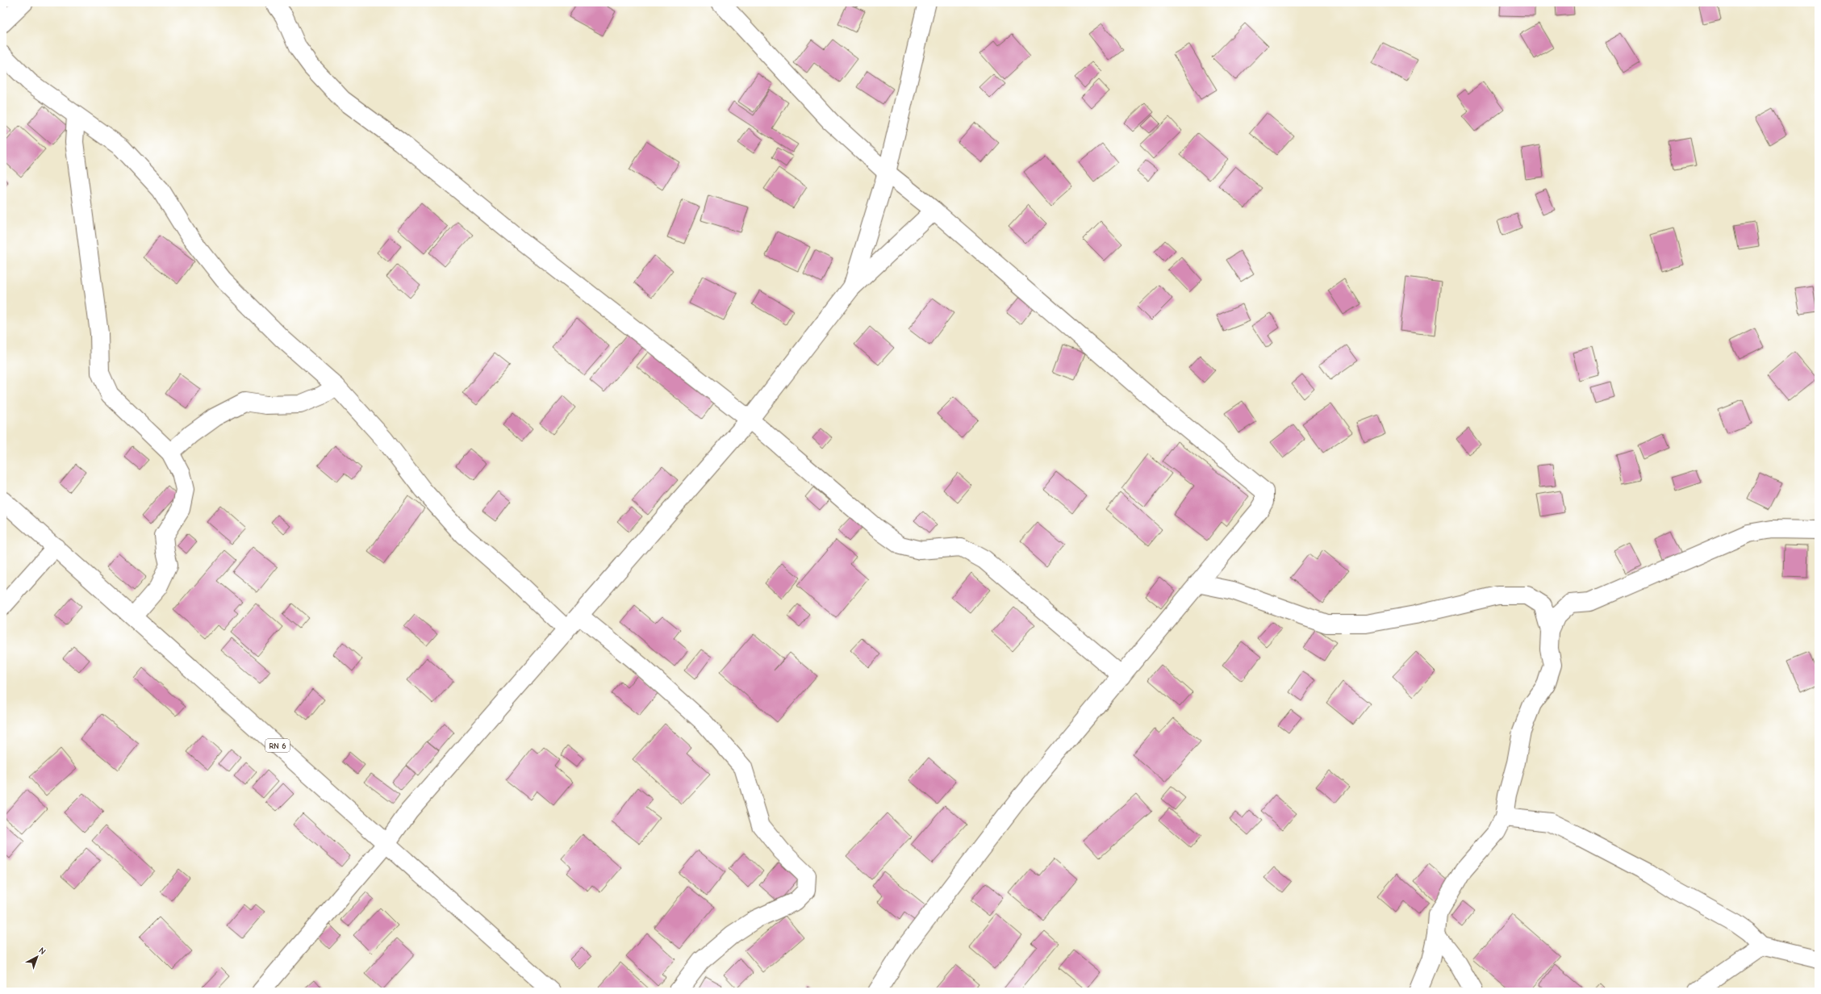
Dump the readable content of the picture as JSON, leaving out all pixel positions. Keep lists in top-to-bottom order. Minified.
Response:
{"streets":{"street":["RN 6"]},"north":"top right"}
